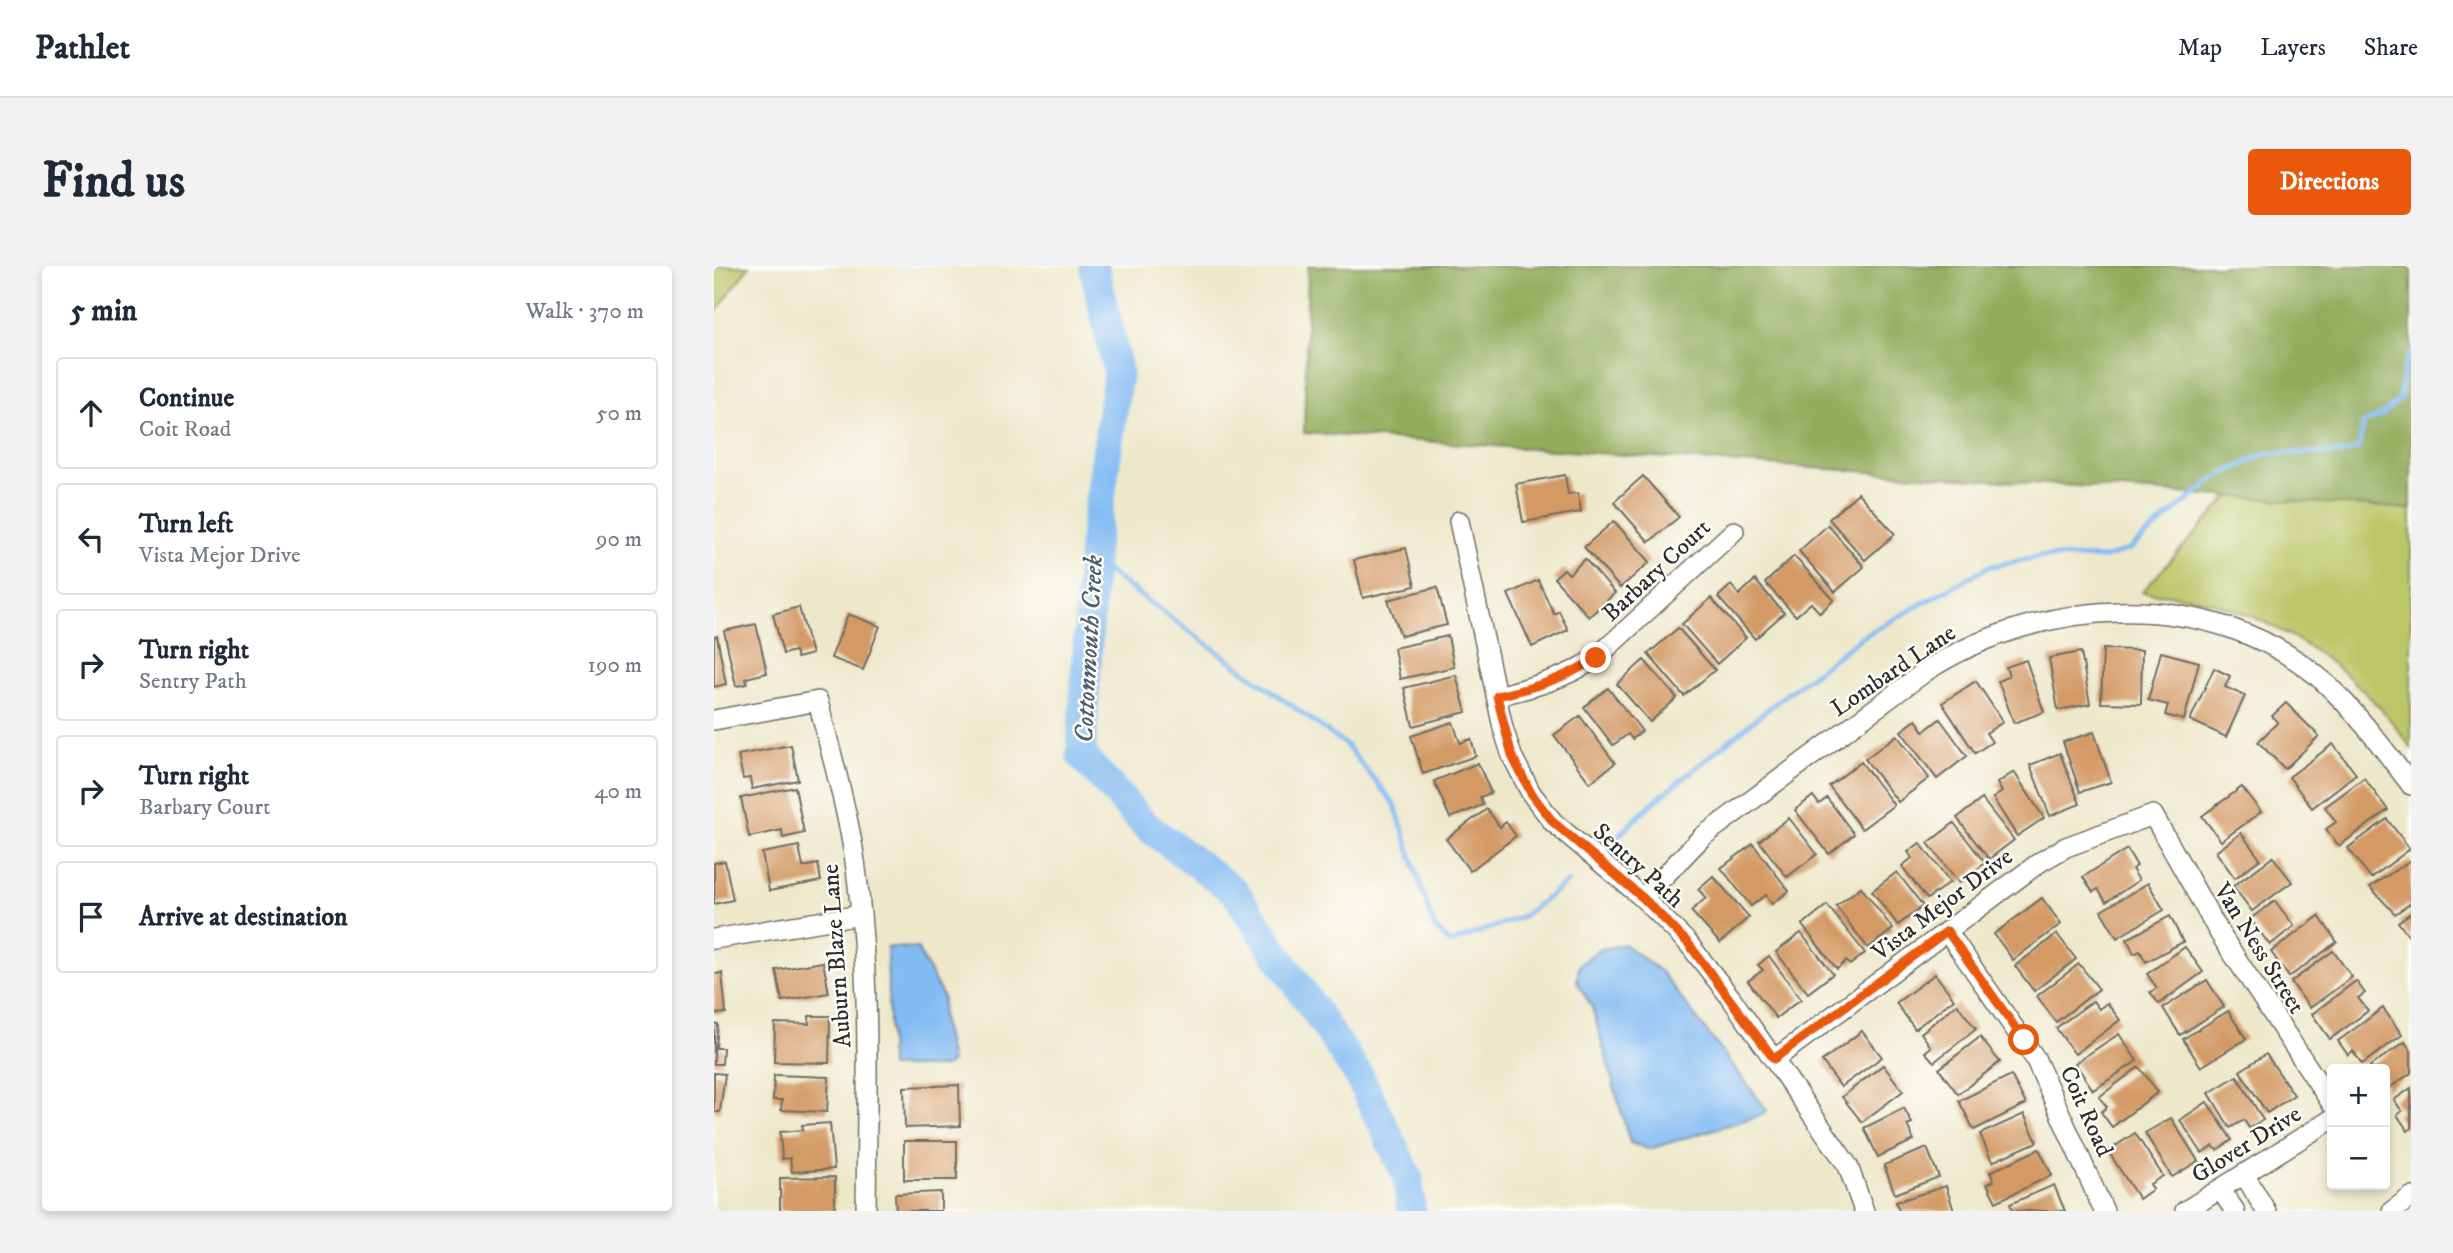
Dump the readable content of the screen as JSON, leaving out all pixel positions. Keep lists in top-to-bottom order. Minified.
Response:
{"streets":{"street":["Barbary Court","Lombard Lane","Sentry Path","Vista Mejor Drive","Van Ness Street","Auburn Blaze Lane","Coit Road","Glover Drive"]},"crossings":[["Barbary Court","Sentry Path"],["Lombard Lane","Sentry Path"],["Sentry Path","Vista Mejor Drive"],["Vista Mejor Drive","Van Ness Street"],["Vista Mejor Drive","Coit Road"]],"water":["Cottonmouth Creek"],"page":{"header":"Pathlet","nav":["Map","Layers","Share"],"buttons":"Directions","title":"Find us","heading":["5 min","Walk · 370 m"],"list":[["Continue","Coit Road","50 m"],["Turn left","Vista Mejor Drive","90 m"],["Turn right","Sentry Path","190 m"],["Turn right","Barbary Court","40 m"],"Arrive at destination"],"map_buttons":["+","−"]}}
